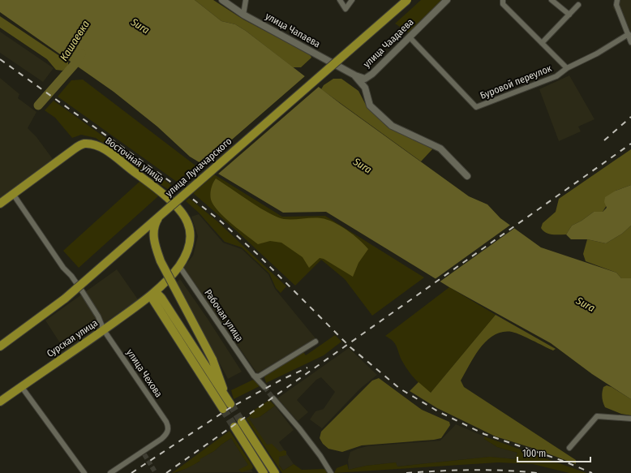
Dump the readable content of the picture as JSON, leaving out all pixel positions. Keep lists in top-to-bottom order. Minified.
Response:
{"streets":{"main road":["Восточная улица","улица Луначарского","Сурская улица"],"street":["улица Чапаева","улица Чаадаева","Буровой переулок","Рабочая улица","улица Чехова"]},"crossings":[["улица Чапаева","улица Чаадаева"],["улица Чаадаева","Буровой переулок"],["Восточная улица","Рабочая улица"],["Восточная улица","Сурская улица"],["Восточная улица","улица Чехова"],["Сурская улица","улица Чехова"]],"water":["Sura","Кашаевка"],"scale_bar":"100 m"}
